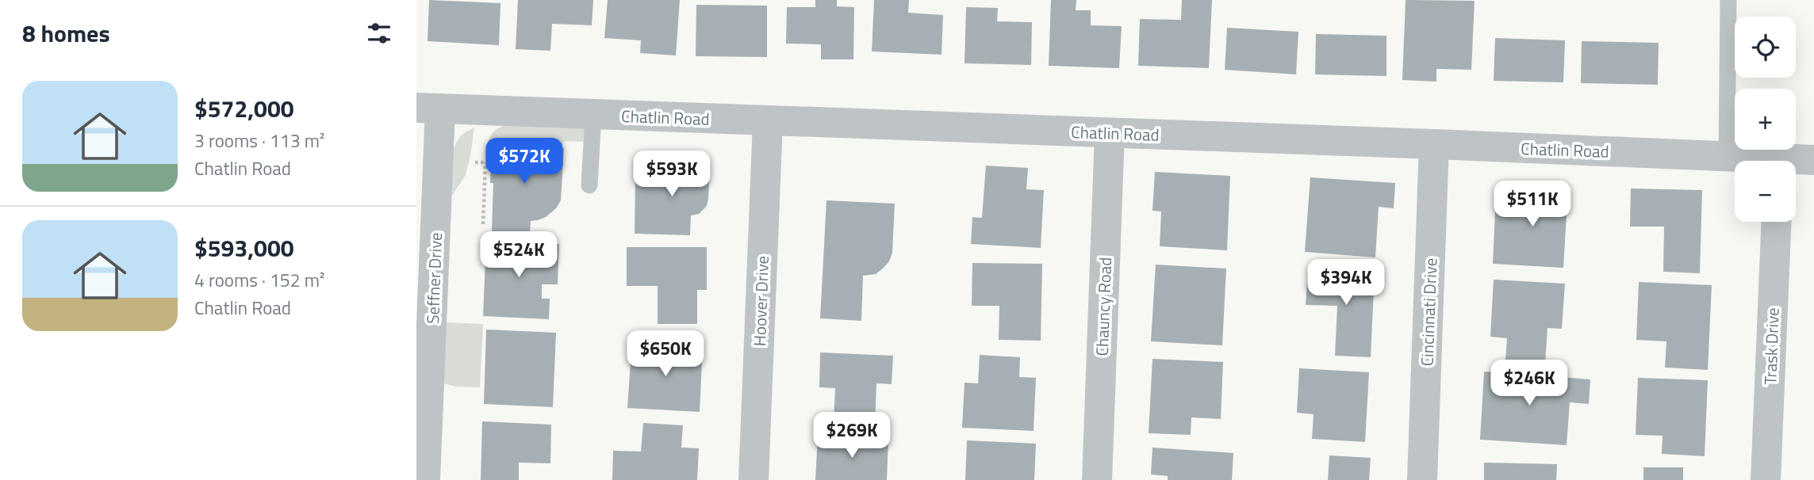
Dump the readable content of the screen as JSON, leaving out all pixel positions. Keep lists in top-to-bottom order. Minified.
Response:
{"streets":{"street":["Chatlin Road","Seffner Drive","Hoover Drive","Chauncy Road","Cincinnati Drive","Trask Drive"]},"crossings":[["Chatlin Road","Seffner Drive"],["Chatlin Road","Hoover Drive"],["Chatlin Road","Chauncy Road"],["Chatlin Road","Cincinnati Drive"]],"page":{"heading":"8 homes","map_buttons":["+","−"],"list":[{"name":"$572,000","note":"3 rooms · 113 m² · Chatlin Road"},{"name":"$593,000","note":"4 rooms · 152 m² · Chatlin Road"}],"price":["$572K","$593K","$511K","$524K","$394K","$650K","$246K","$269K"]}}
